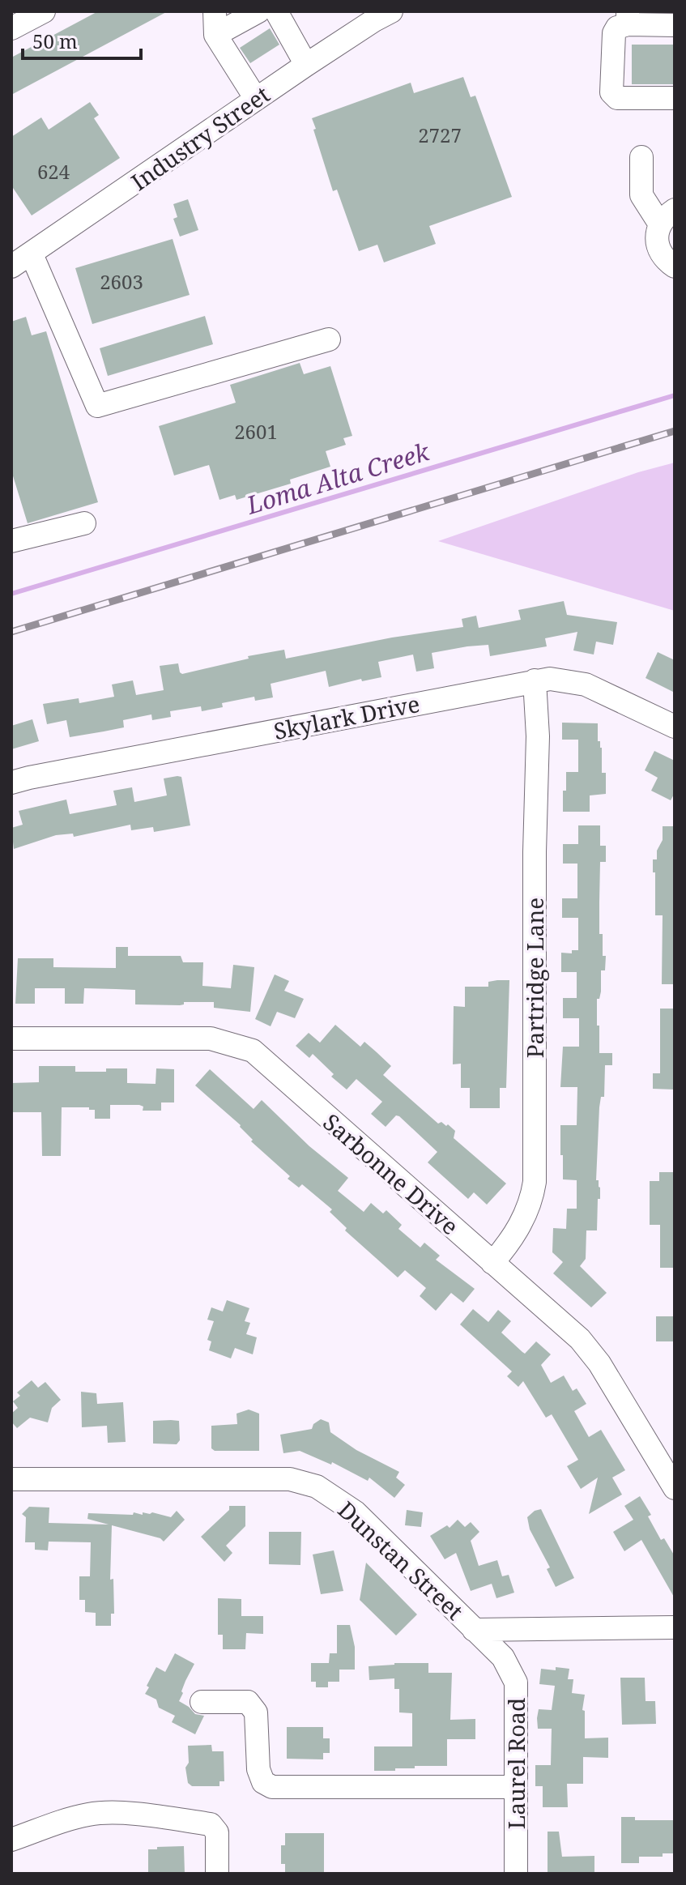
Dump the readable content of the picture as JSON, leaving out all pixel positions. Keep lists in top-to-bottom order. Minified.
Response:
{"streets":{"street":["Industry Street","Skylark Drive","Partridge Lane","Sarbonne Drive","Dunstan Street","Laurel Road"]},"crossings":[["Skylark Drive","Partridge Lane"],["Partridge Lane","Sarbonne Drive"],["Dunstan Street","Laurel Road"]],"water":["Loma Alta Creek"],"house_numbers":["2727","624","2603","2601"],"scale_bar":"50 m"}
